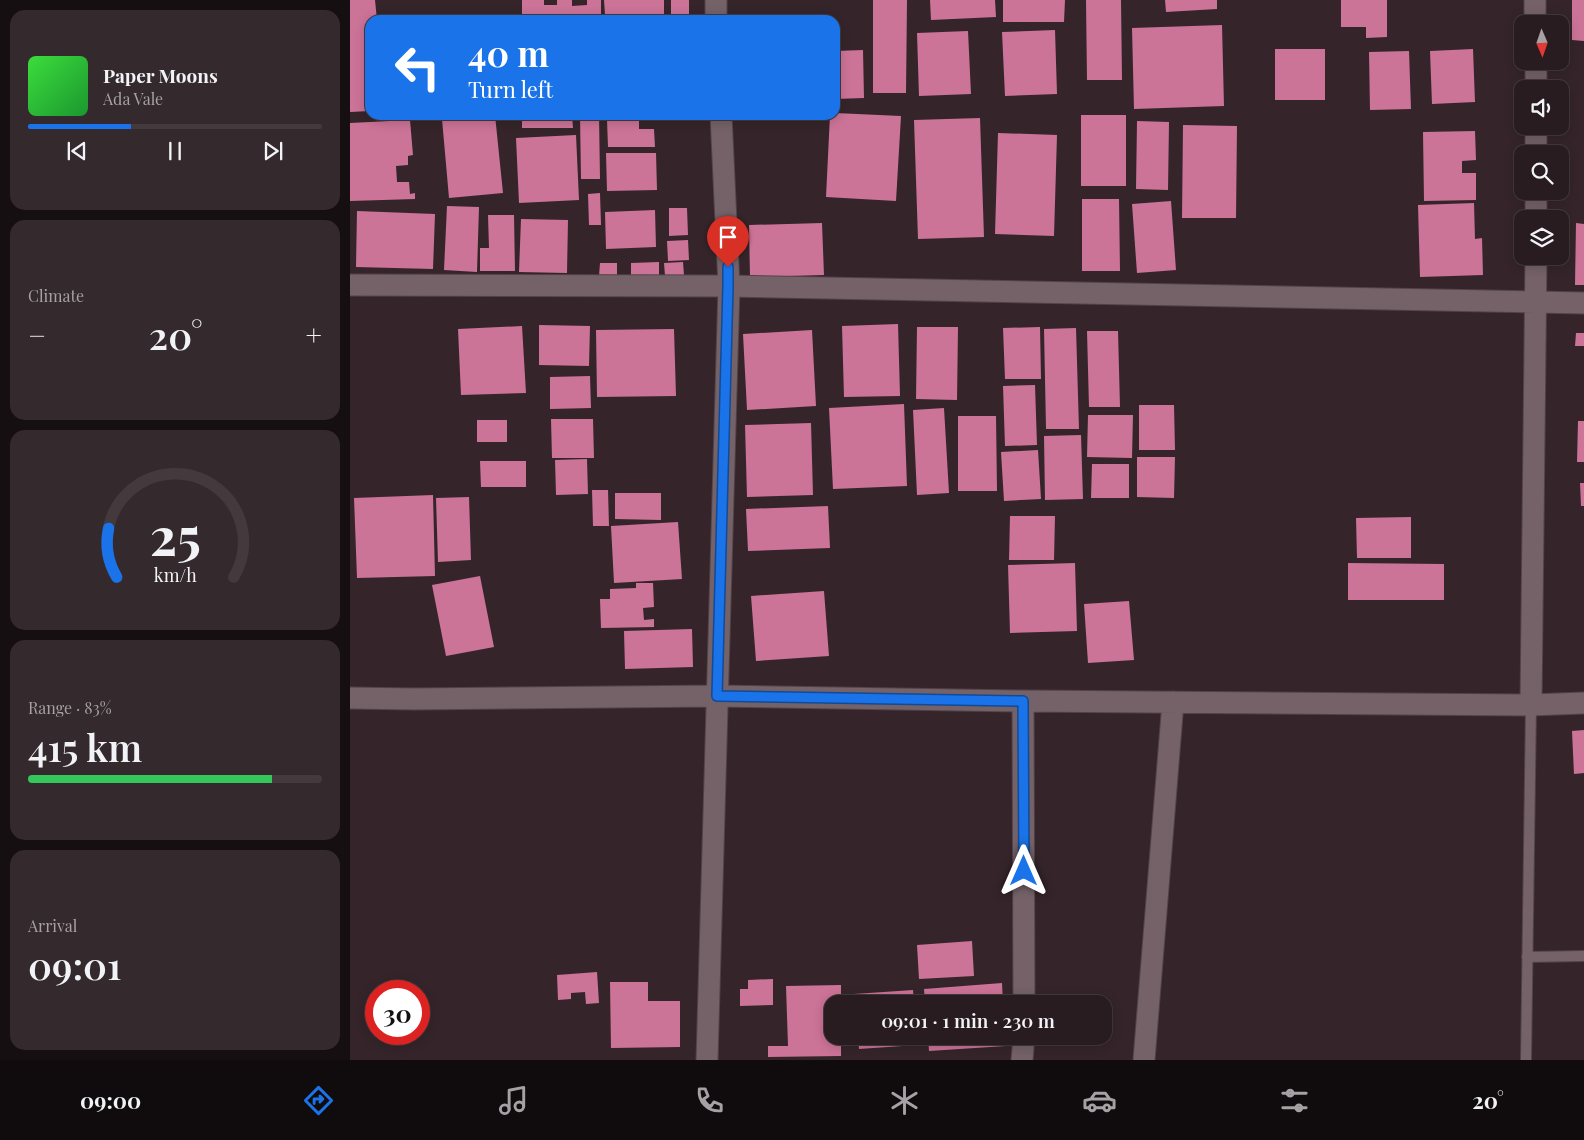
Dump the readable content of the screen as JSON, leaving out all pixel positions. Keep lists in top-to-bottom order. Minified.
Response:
{"north":"bottom","page":{"turn":["40 m","Turn left"],"song":["Paper Moons","Ada Vale"],"tile":["Climate",["Range · 83%","415 km"],["Arrival","09:01"]],"heat":["−","20°","+"],"limit":"30","trip":"09:01 · 1 min · 230 m","tabs":["09:00","20°"],"gauge":["25","km/h"]}}
